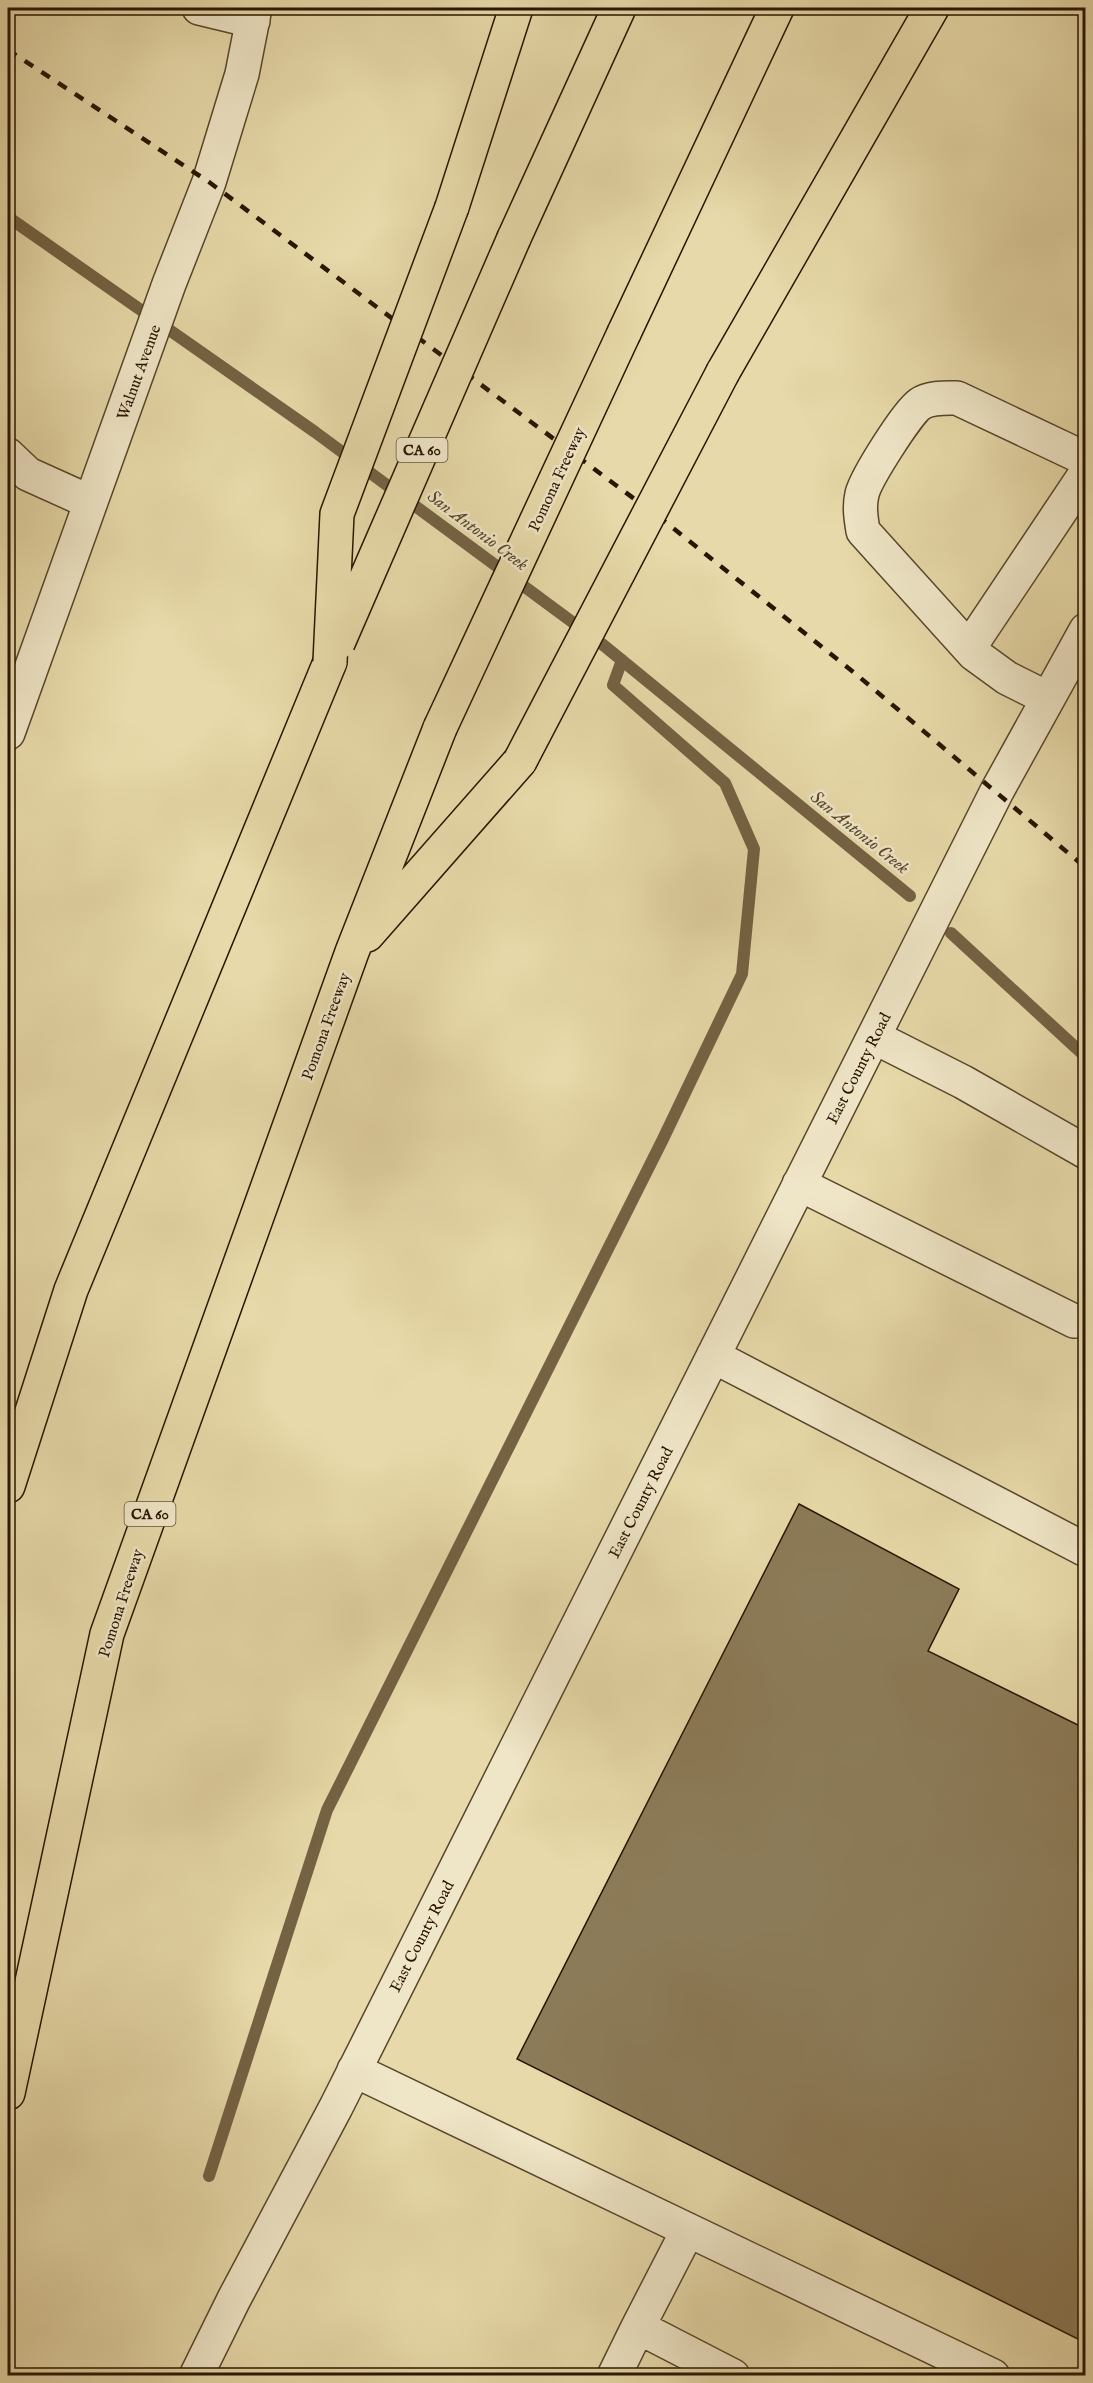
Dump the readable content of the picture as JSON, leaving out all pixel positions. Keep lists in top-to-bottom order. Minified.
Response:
{"streets":{"highway":["CA 60","Pomona Freeway"],"street":["Walnut Avenue","East County Road"]},"water":["San Antonio Creek"]}
